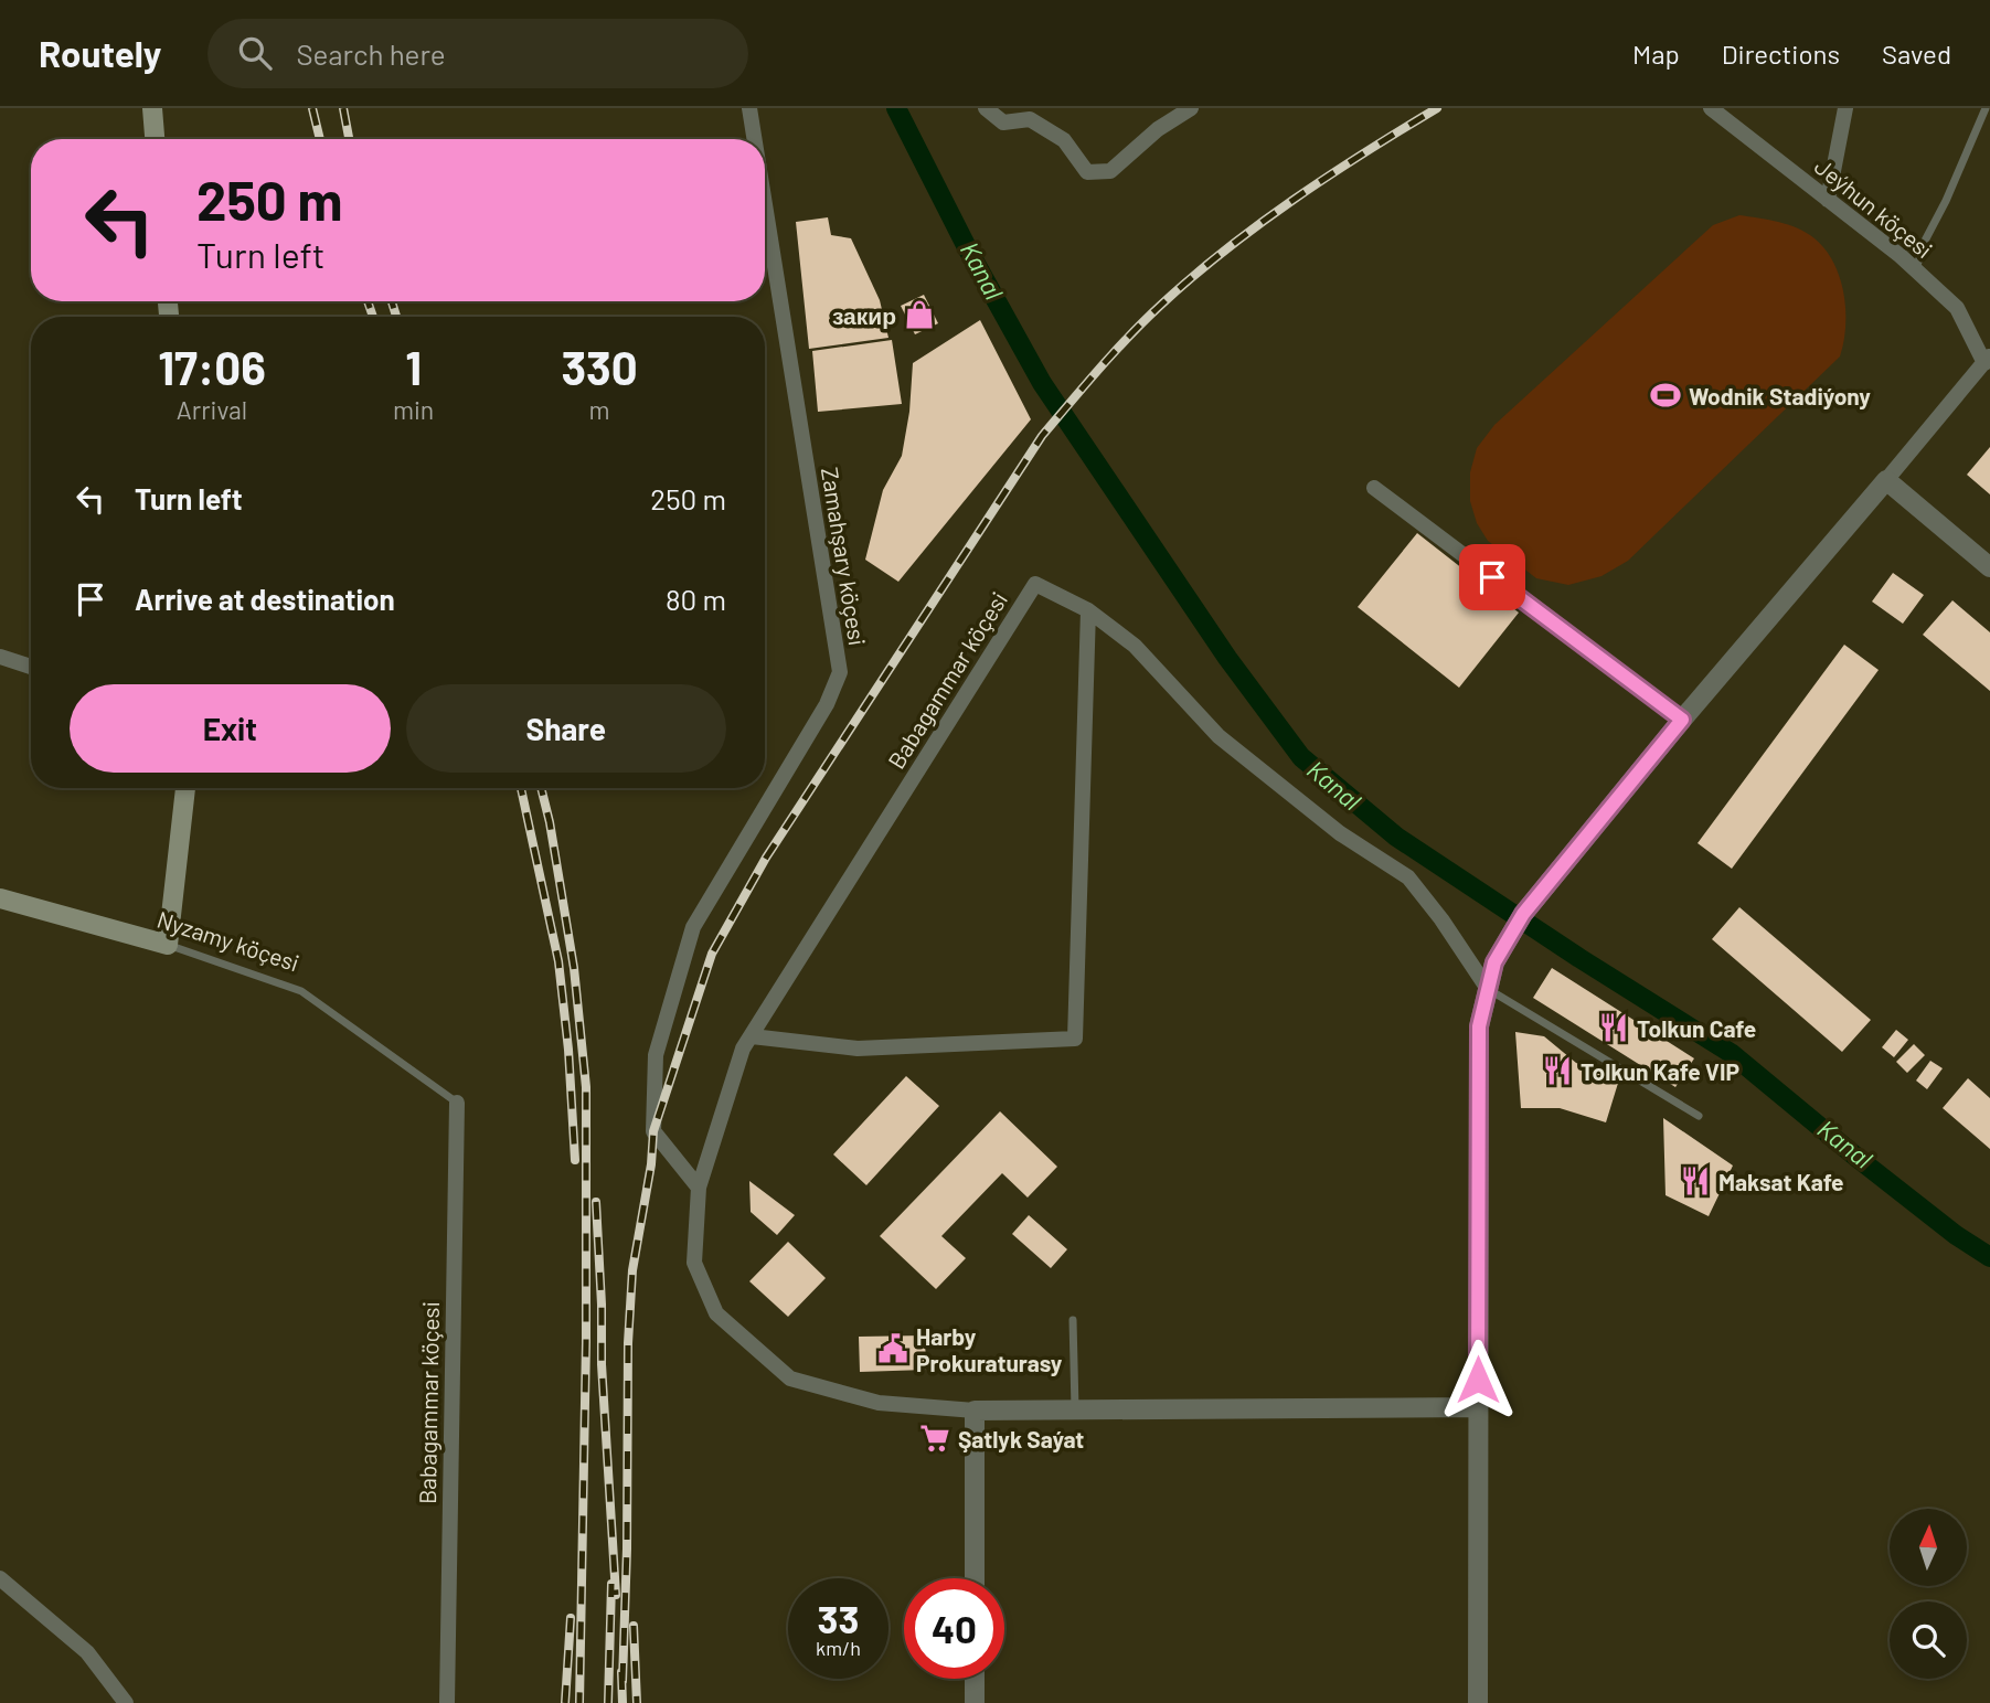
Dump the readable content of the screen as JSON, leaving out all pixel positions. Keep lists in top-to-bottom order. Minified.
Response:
{"streets":{"main road":["Nyzamy köçesi"],"street":["Jeýhun köçesi","Zamahşary köçesi","Babagammar köçesi"]},"crossings":[["Zamahşary köçesi","Babagammar köçesi"],["Babagammar köçesi","Nyzamy köçesi"]],"water":["Kanal"],"places":{"shop":["закир"],"sports":["Wodnik Stadiýony"],"restaurant":["Tolkun Cafe","Tolkun Kafe VIP","Maksat Kafe"],"public building":["Harby Prokuraturasy"],"supermarket":["Şatlyk Saýat"]},"north":"top","page":{"header":"Routely","search":"Search here","nav":["Map","Directions","Saved"],"turn":["250 m","Turn left"],"eta":["17:06","Arrival","1","min","330","m"],"list":[{"name":"Turn left","value":"250 m"},{"name":"Arrive at destination","value":"80 m"}],"buttons":["Exit","Share"],"speed":"33 km/h","limit":"40"}}
